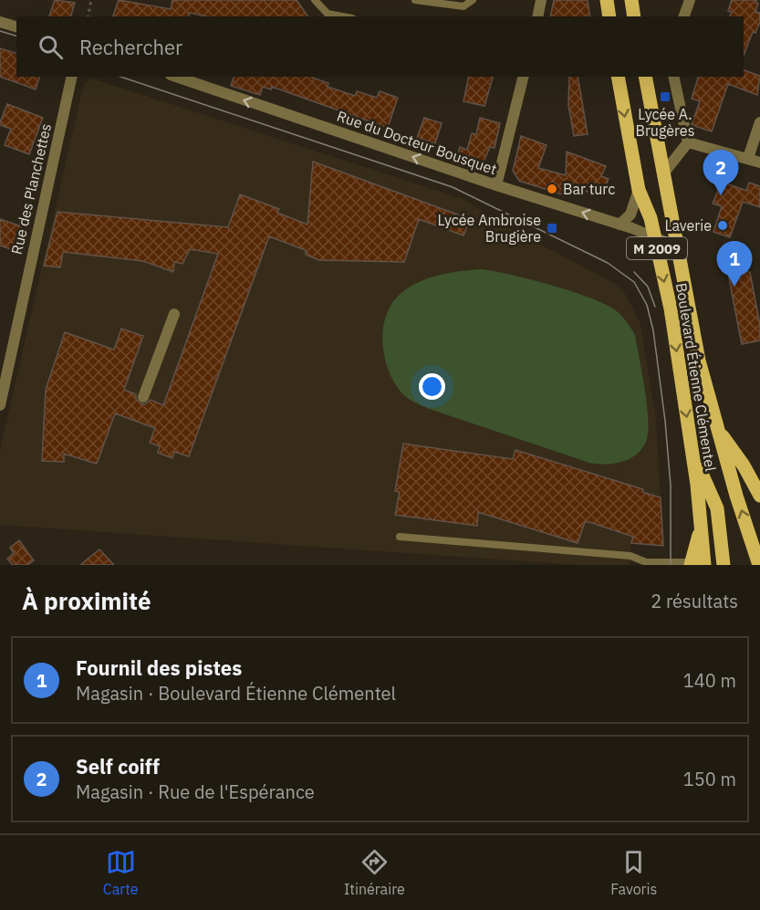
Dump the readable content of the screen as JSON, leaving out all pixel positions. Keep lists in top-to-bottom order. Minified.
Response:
{"streets":{"main road":["M 2009","Boulevard Étienne Clémentel"],"street":["Rue du Docteur Bousquet","Rue des Planchettes"]},"crossings":[["Rue du Docteur Bousquet","Boulevard Étienne Clémentel"],["M 2009","Boulevard Étienne Clémentel"]],"one_way":["Rue du Docteur Bousquet"],"places":{"transit":["Lycée A. Brugères","Lycée Ambroise Brugière"],"other":["Bar turc","Laverie"]},"page":{"search":"Rechercher","pins":["2","1"],"heading":["À proximité","2 résultats"],"list":[{"mark":"1","name":"Fournil des pistes","note":"Magasin · Boulevard Étienne Clémentel","value":"140 m"},{"mark":"2","name":"Self coiff","note":"Magasin · Rue de l'Espérance","value":"150 m"}],"nav":["Carte","Itinéraire","Favoris"]}}
